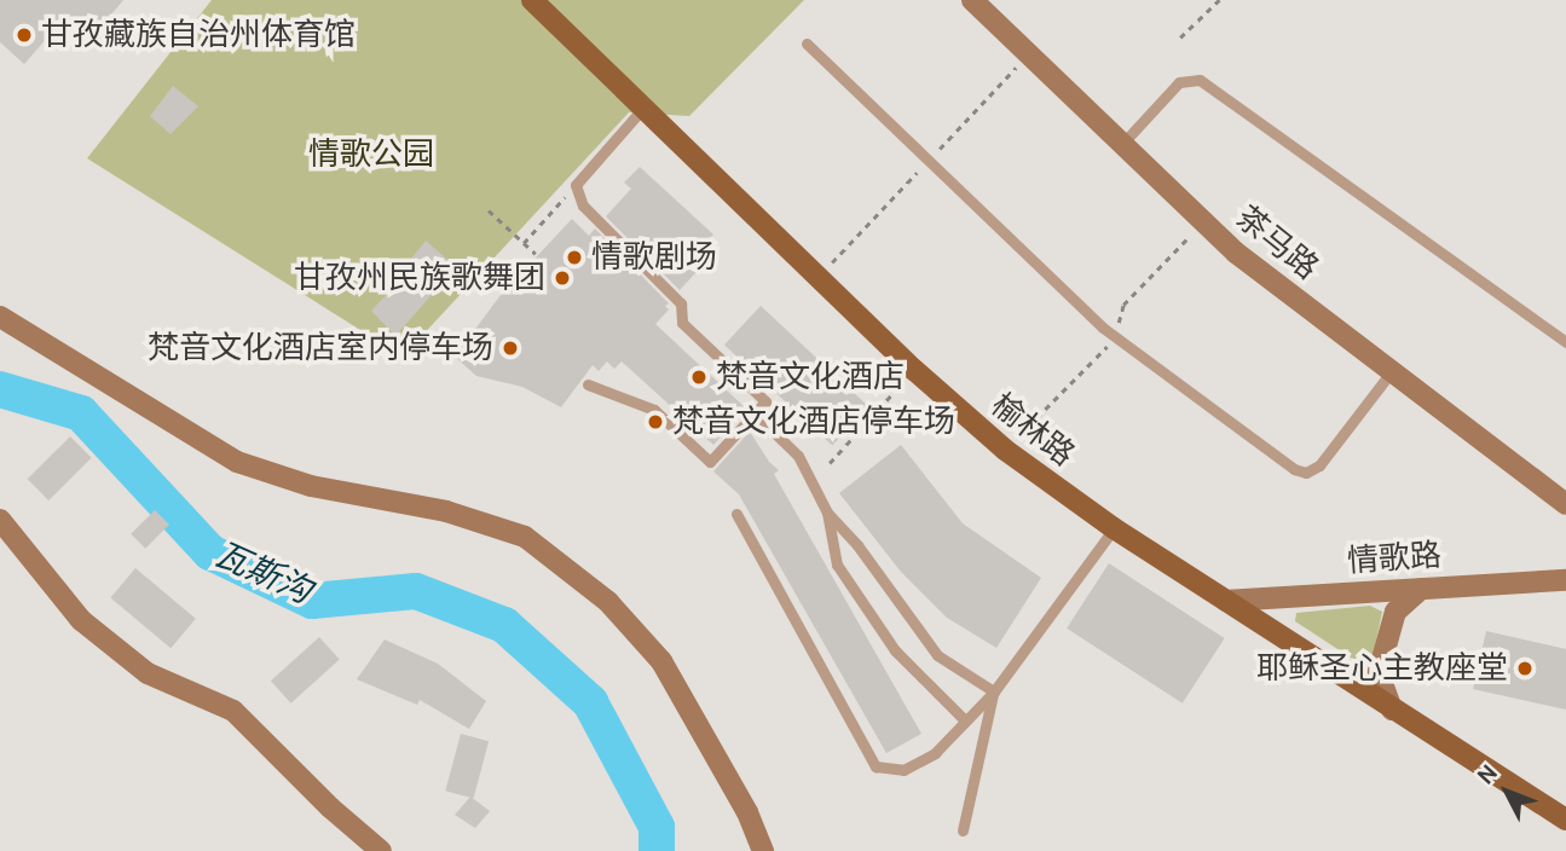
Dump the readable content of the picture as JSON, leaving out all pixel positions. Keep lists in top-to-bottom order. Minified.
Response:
{"streets":{"main road":["榆林路"],"street":["茶马路","情歌路"]},"crossings":[["榆林路","情歌路"]],"water":["瓦斯沟"],"parks":["情歌公园"],"places":["甘孜藏族自治州体育馆","情歌剧场","甘孜州民族歌舞团","梵音文化酒店室内停车场","梵音文化酒店","梵音文化酒店停车场","耶稣圣心主教座堂"],"north":"top left"}
